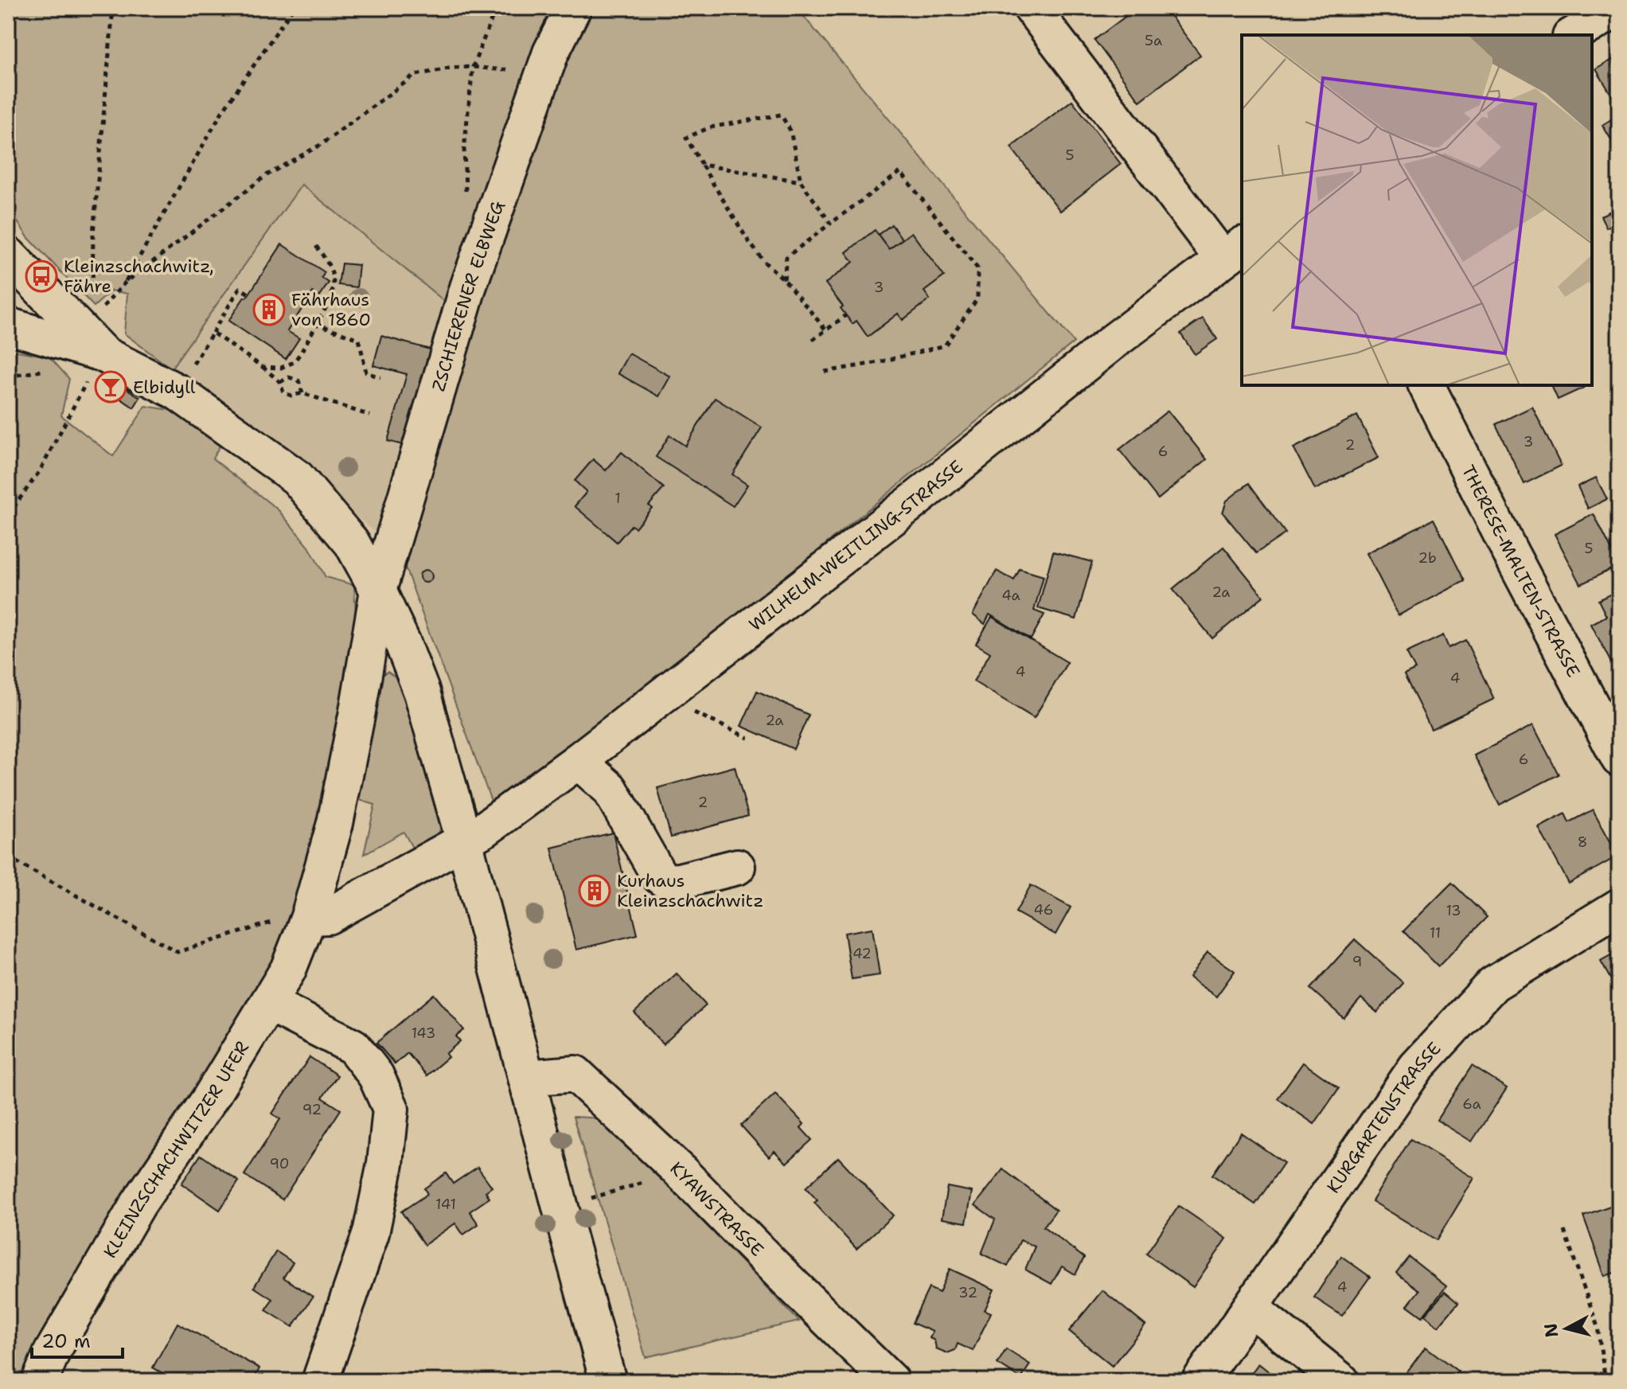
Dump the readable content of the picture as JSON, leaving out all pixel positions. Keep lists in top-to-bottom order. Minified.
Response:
{"streets":{"street":["ZSCHIERENER ELBWEG","WILHELM-WEITLING-STRASSE","THERESE-MALTEN-STRASSE","KURGARTENSTRASSE","KLEINZSCHACHWITZER UFER","KYAWSTRASSE"]},"crossings":[["ZSCHIERENER ELBWEG","KLEINZSCHACHWITZER UFER"]],"places":{"bus stop":["Kleinzschachwitz, Fähre"],"building":["Fährhaus von 1860","Kurhaus Kleinzschachwitz"],"bar":["Elbidyll"]},"house_numbers":["5a","5","3","3","2","6","1","5","2b","2a","4a","4","4","2a","6","2","8","46","13","11","42","9","143","6a","92","90","141","4","32"],"scale_bar":"20 m","north":"left"}
